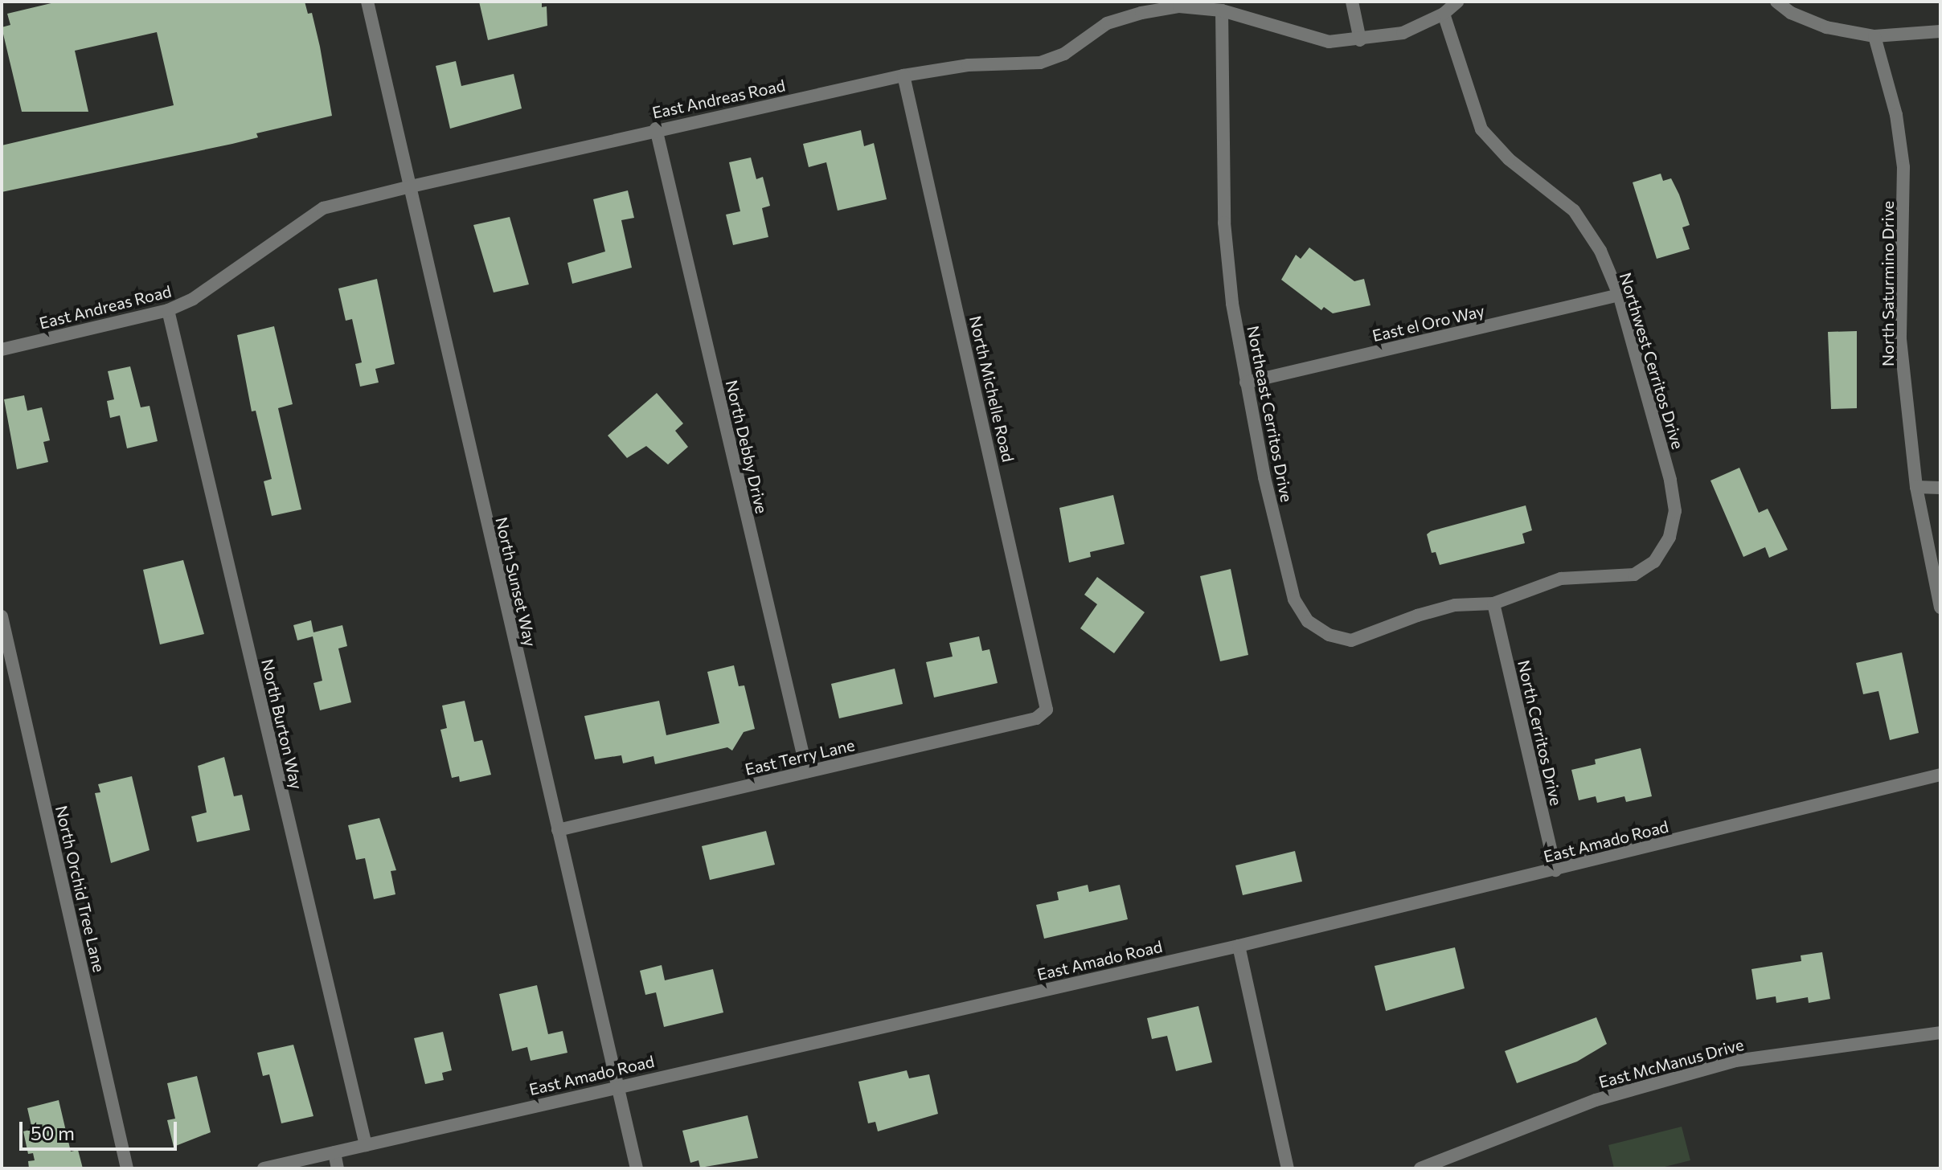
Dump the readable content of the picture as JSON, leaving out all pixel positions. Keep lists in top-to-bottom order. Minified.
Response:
{"streets":{"street":["East Andreas Road","North Saturmino Drive","East el Oro Way","Northwest Cerritos Drive","North Michelle Road","Northeast Cerritos Drive","North Debby Drive","North Sunset Way","North Burton Way","North Cerritos Drive","East Terry Lane","East Amado Road","North Orchid Tree Lane","East McManus Drive"]},"crossings":[["East Andreas Road","Northwest Cerritos Drive"],["East Andreas Road","North Michelle Road"],["East Andreas Road","Northeast Cerritos Drive"],["East Andreas Road","North Debby Drive"],["East Andreas Road","North Sunset Way"],["East Andreas Road","North Burton Way"],["East el Oro Way","Northwest Cerritos Drive"],["East el Oro Way","Northeast Cerritos Drive"],["Northwest Cerritos Drive","Northeast Cerritos Drive"],["Northwest Cerritos Drive","North Cerritos Drive"],["North Michelle Road","East Terry Lane"],["Northeast Cerritos Drive","North Cerritos Drive"],["North Debby Drive","East Terry Lane"],["North Sunset Way","East Terry Lane"],["North Sunset Way","East Amado Road"],["North Burton Way","East Amado Road"],["North Cerritos Drive","East Amado Road"]],"scale_bar":"50 m"}
